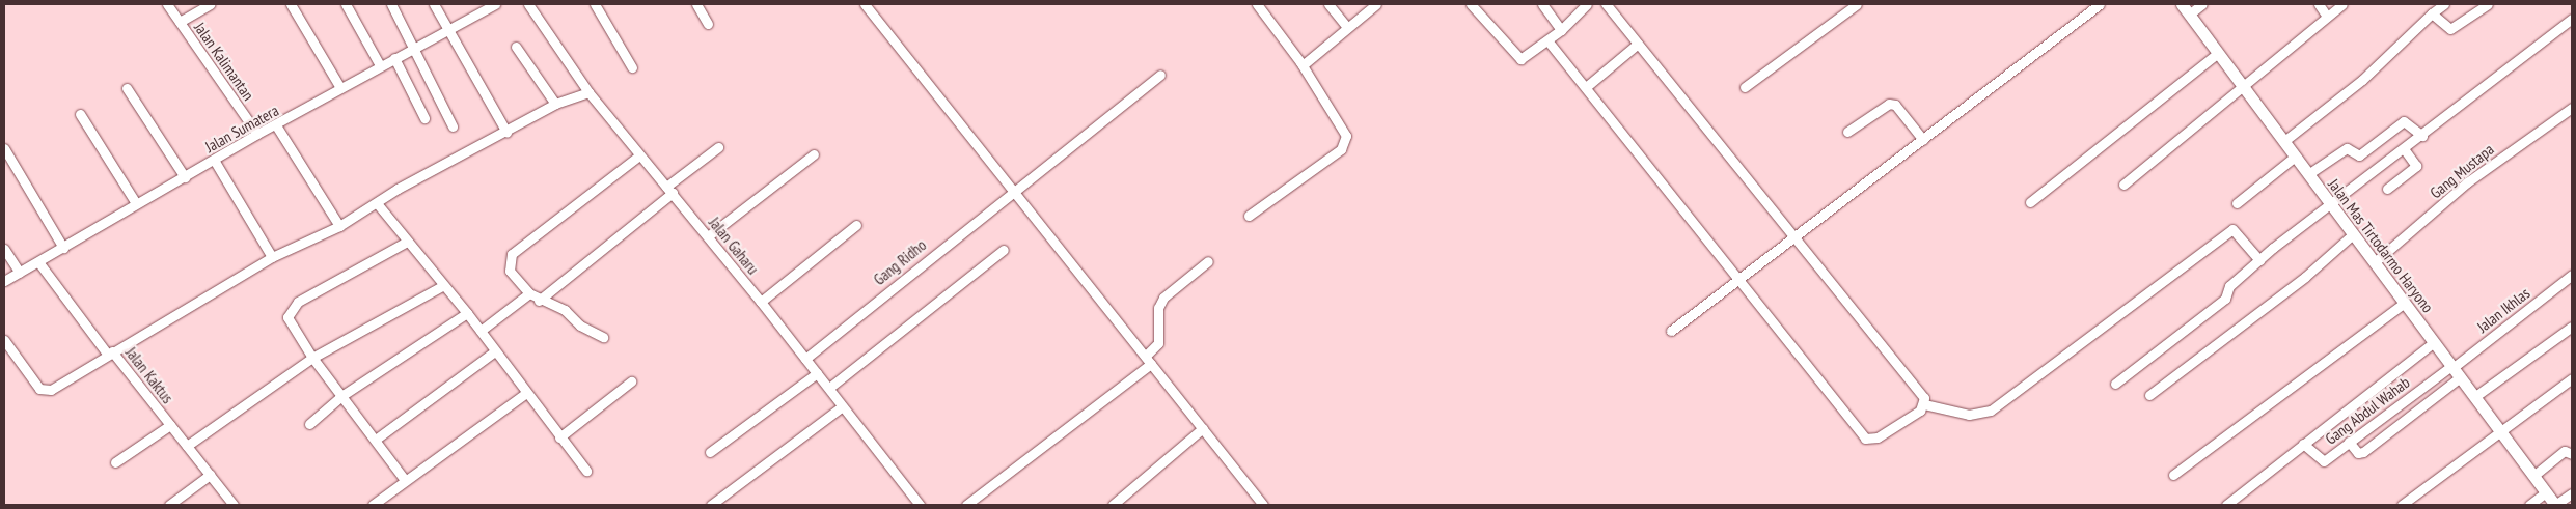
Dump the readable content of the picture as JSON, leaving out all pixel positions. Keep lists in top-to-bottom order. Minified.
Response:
{"streets":{"street":["Jalan Kalimantan","Jalan Sumatera","Gang Mustapa","Jalan Gaharu","Jalan Mas Tirtodarmo Haryono","Gang Ridho","Jalan Ikhlas","Jalan Kaktus","Gang Abdul Wahab"]},"crossings":[["Jalan Kalimantan","Jalan Sumatera"],["Gang Mustapa","Jalan Mas Tirtodarmo Haryono"],["Jalan Gaharu","Gang Ridho"],["Jalan Mas Tirtodarmo Haryono","Jalan Ikhlas"],["Jalan Mas Tirtodarmo Haryono","Gang Abdul Wahab"],["Jalan Ikhlas","Gang Abdul Wahab"]]}
